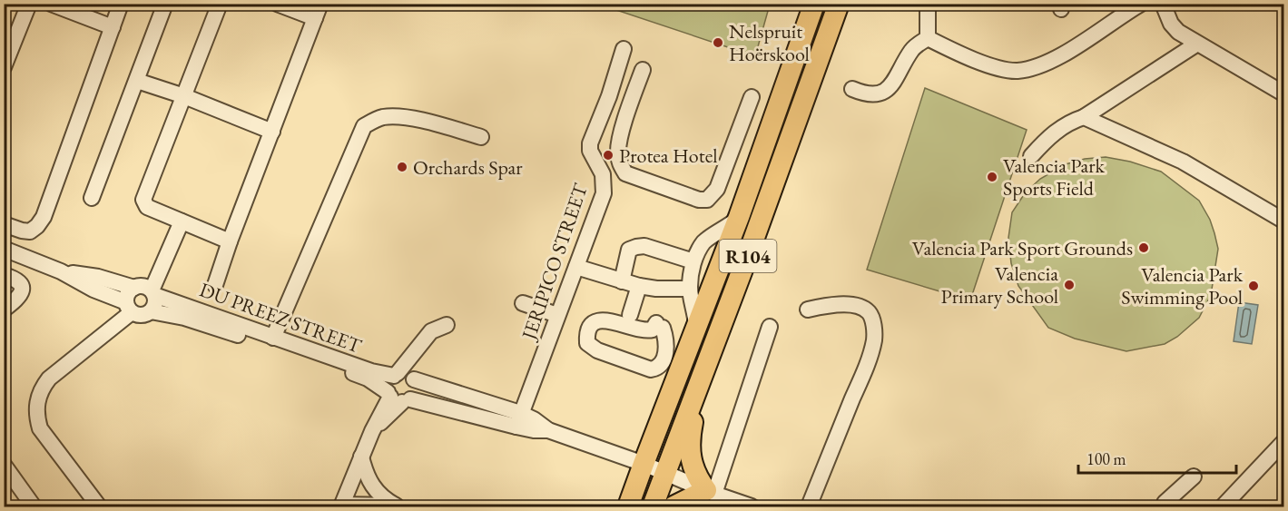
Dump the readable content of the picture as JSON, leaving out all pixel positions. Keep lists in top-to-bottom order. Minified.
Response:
{"streets":{"main road":["R104"],"street":["JERIPICO STREET","DU PREEZ STREET"]},"crossings":[["R104","DU PREEZ STREET"],["JERIPICO STREET","DU PREEZ STREET"]],"places":["Nelspruit Hoërskool","Protea Hotel","Orchards Spar","Valencia Park Sports Field","Valencia Park Sport Grounds","Valencia Primary School","Valencia Park Swimming Pool"],"scale_bar":"100 m"}
